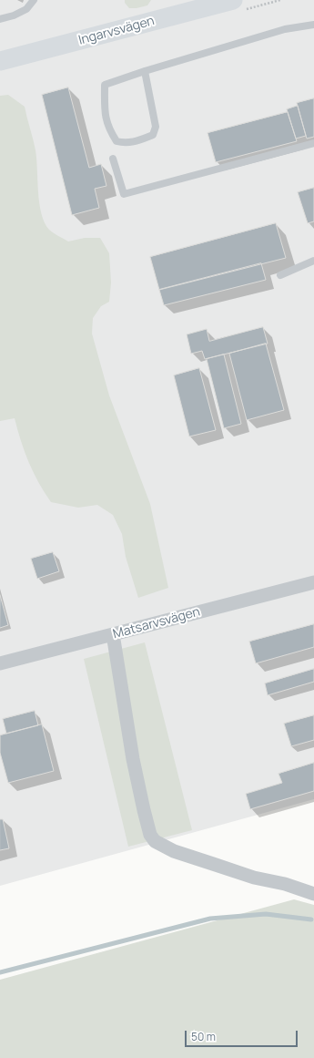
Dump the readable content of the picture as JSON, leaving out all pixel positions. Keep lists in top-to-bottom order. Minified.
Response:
{"streets":{"street":["Ingarvsvägen","Matsarvsvägen"]},"scale_bar":"50 m"}
